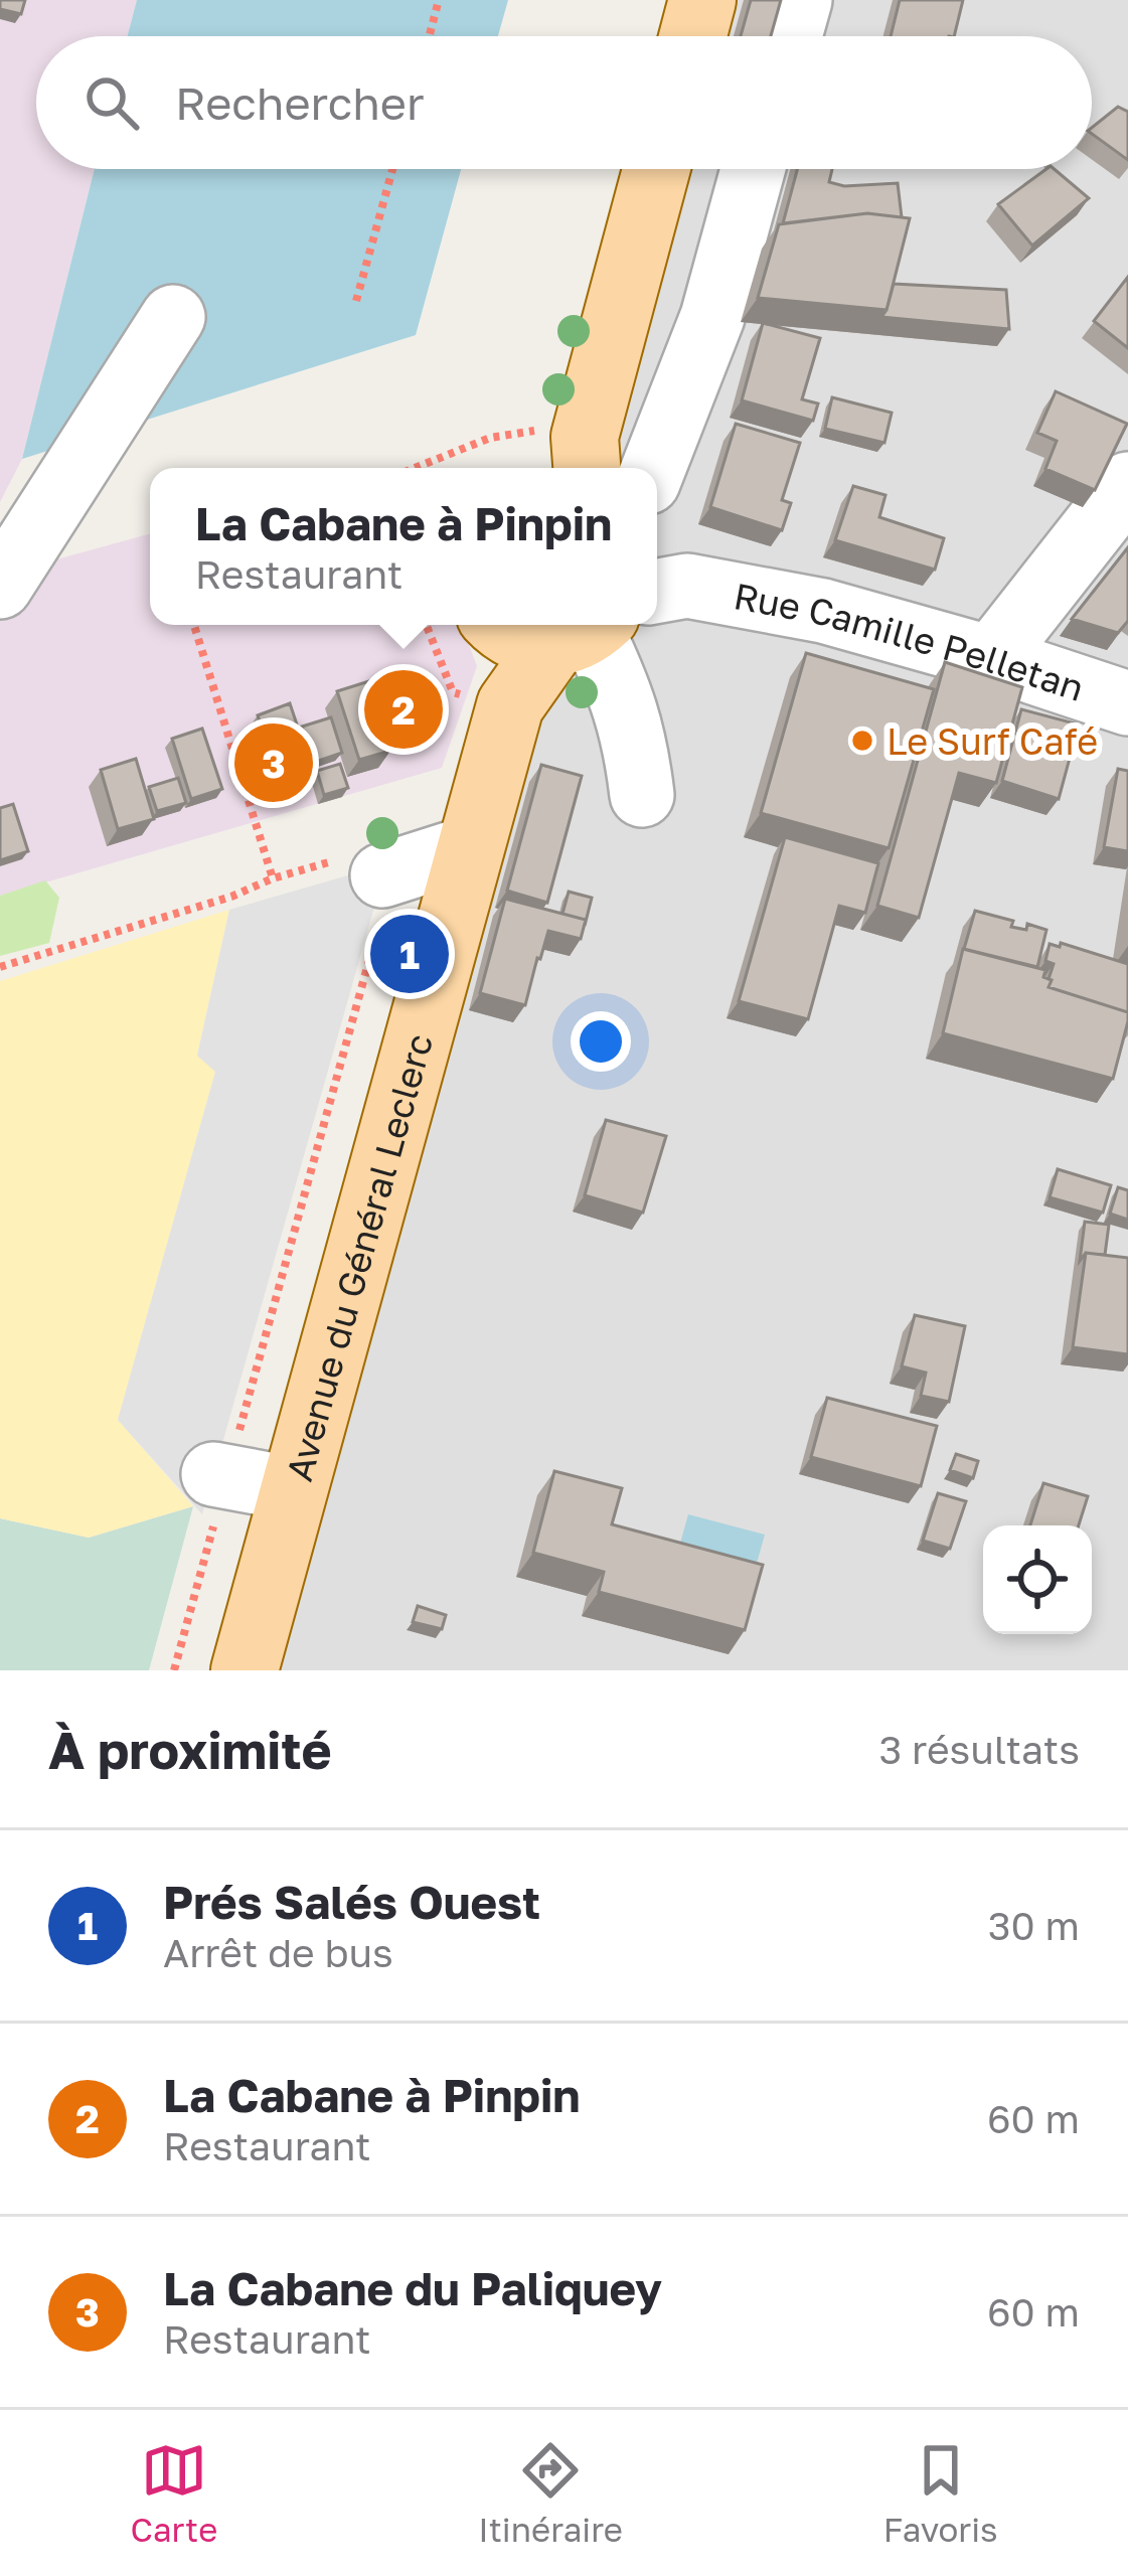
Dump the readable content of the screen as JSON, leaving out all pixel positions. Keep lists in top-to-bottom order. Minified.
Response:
{"streets":{"main road":["Avenue du Général Leclerc"],"street":["Rue Camille Pelletan"]},"places":["Le Surf Café"],"page":{"search":"Rechercher","popup":["La Cabane à Pinpin","Restaurant"],"pins":["2","3","1"],"heading":["À proximité","3 résultats"],"list":[{"mark":"1","name":"Prés Salés Ouest","note":"Arrêt de bus","value":"30 m"},{"mark":"2","name":"La Cabane à Pinpin","note":"Restaurant","value":"60 m"},{"mark":"3","name":"La Cabane du Paliquey","note":"Restaurant","value":"60 m"}],"nav":["Carte","Itinéraire","Favoris"]}}
